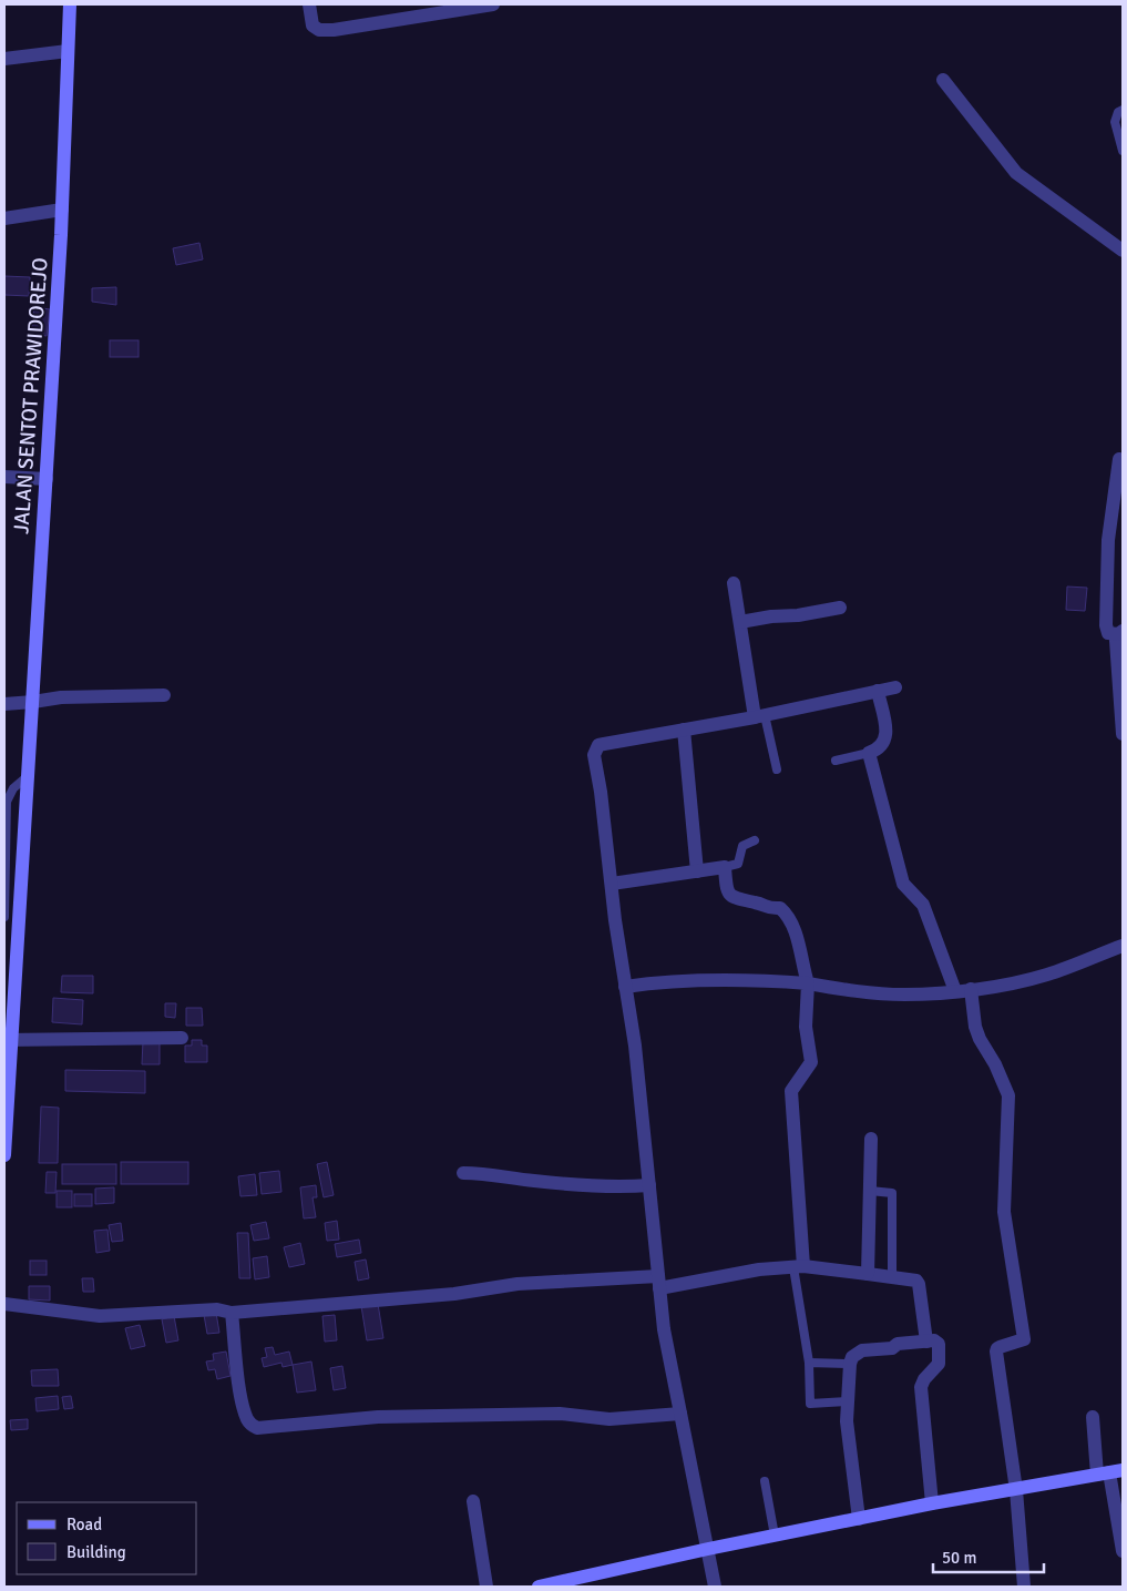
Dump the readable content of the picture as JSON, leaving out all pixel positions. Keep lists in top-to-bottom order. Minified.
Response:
{"streets":{"main road":["JALAN SENTOT PRAWIDOREJO"]},"legend":["Road","Building"],"scale_bar":"50 m"}
